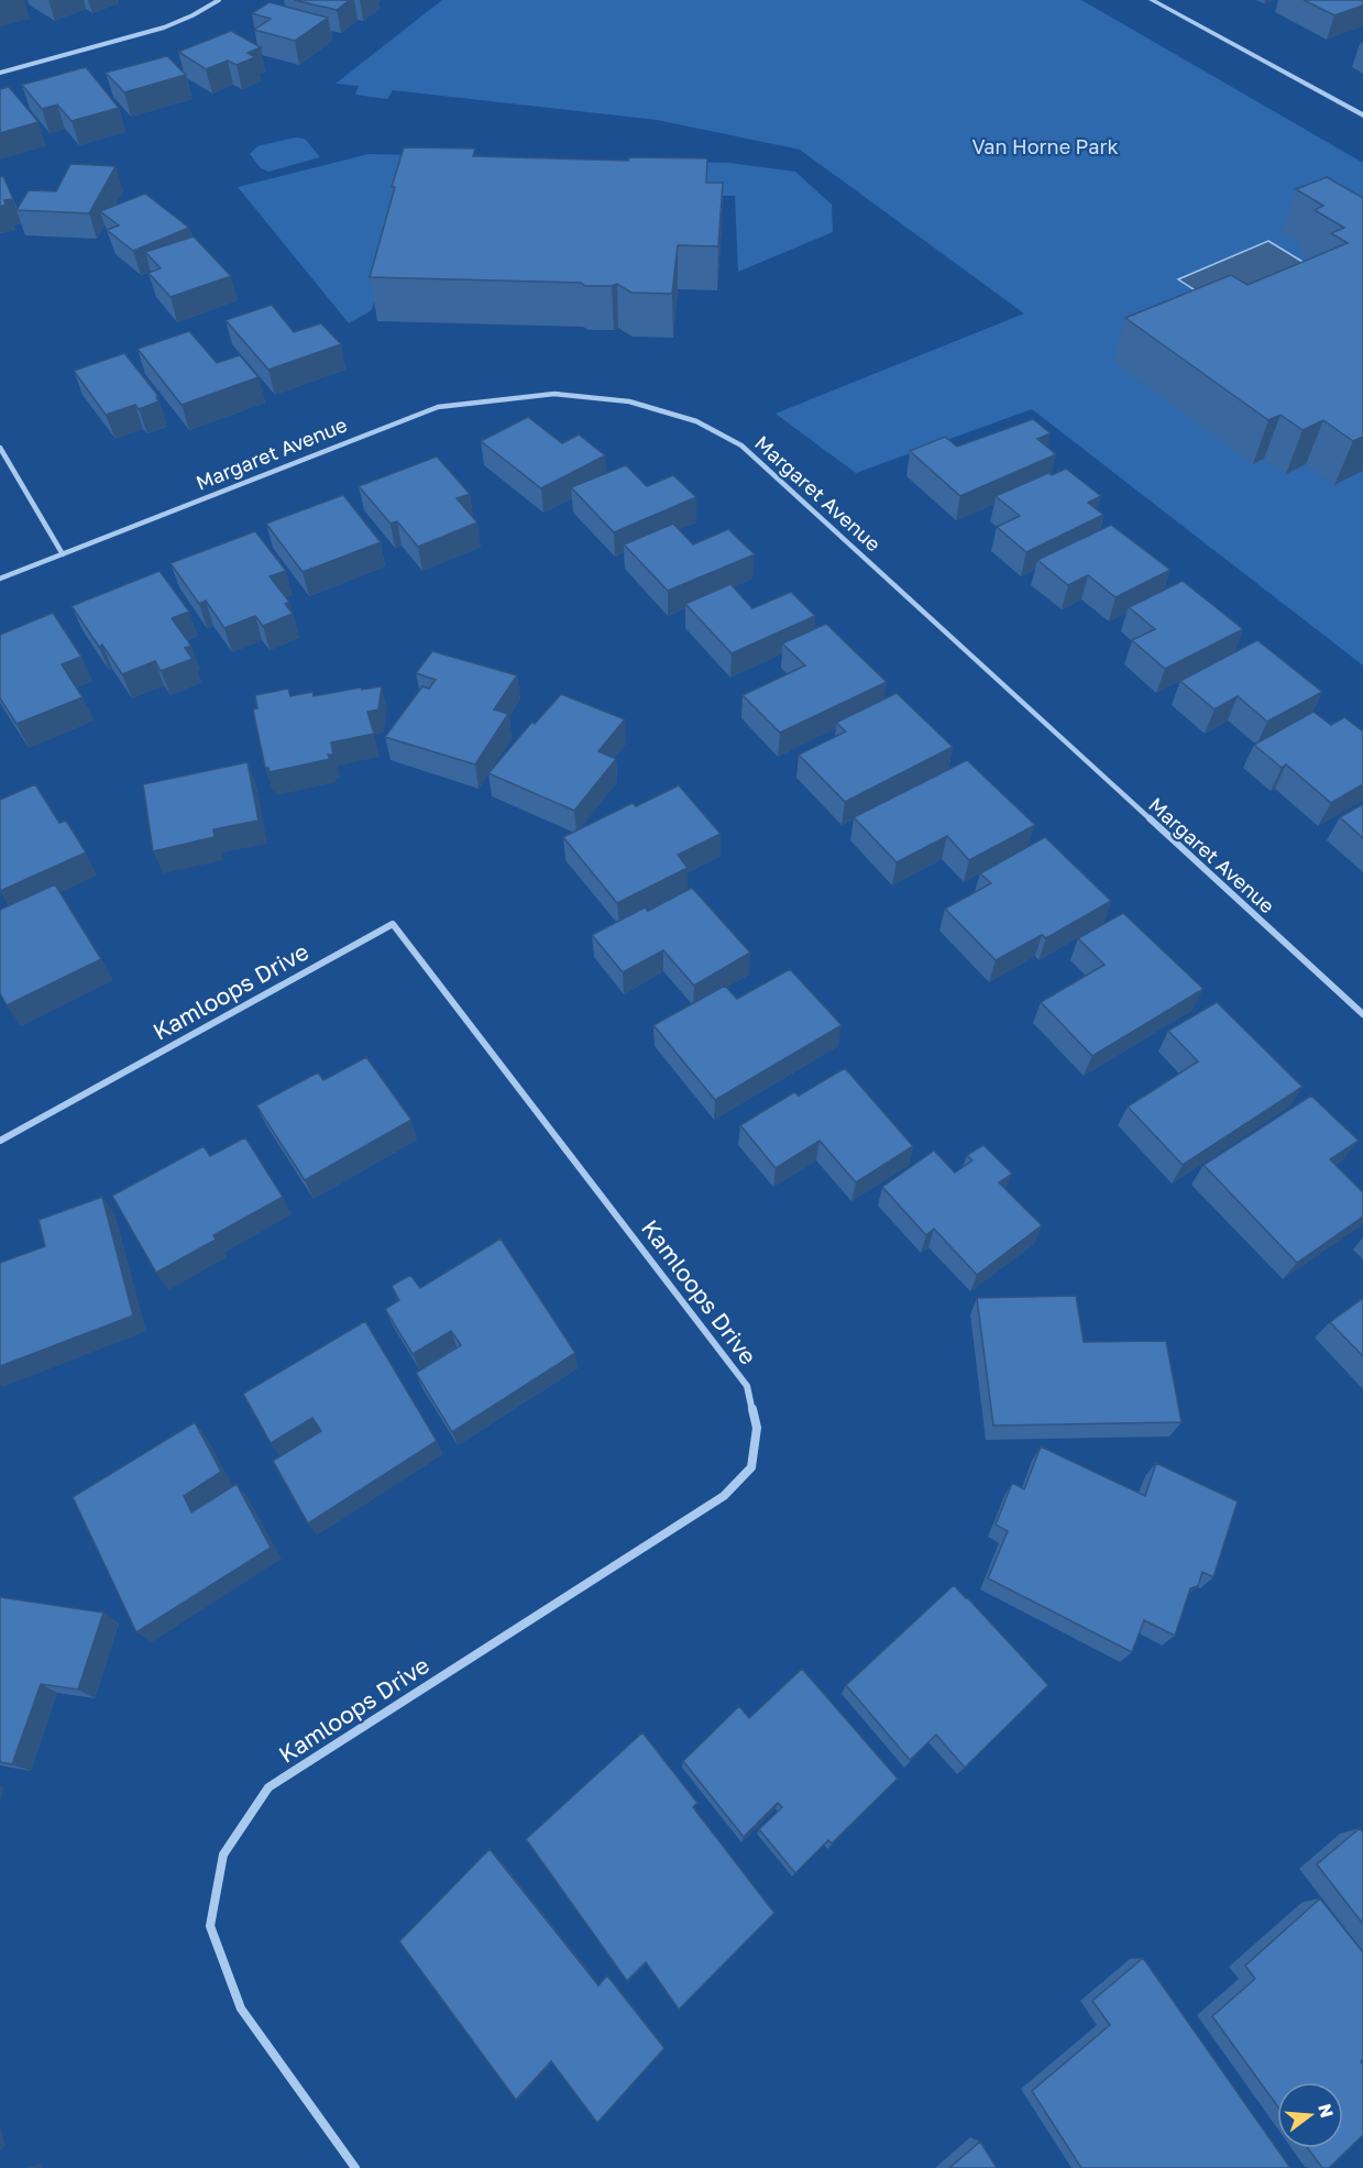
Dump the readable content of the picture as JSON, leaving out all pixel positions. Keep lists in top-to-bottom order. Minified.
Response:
{"streets":{"street":["Margaret Avenue","Kamloops Drive"]},"parks":["Van Horne Park"],"north":"right"}
